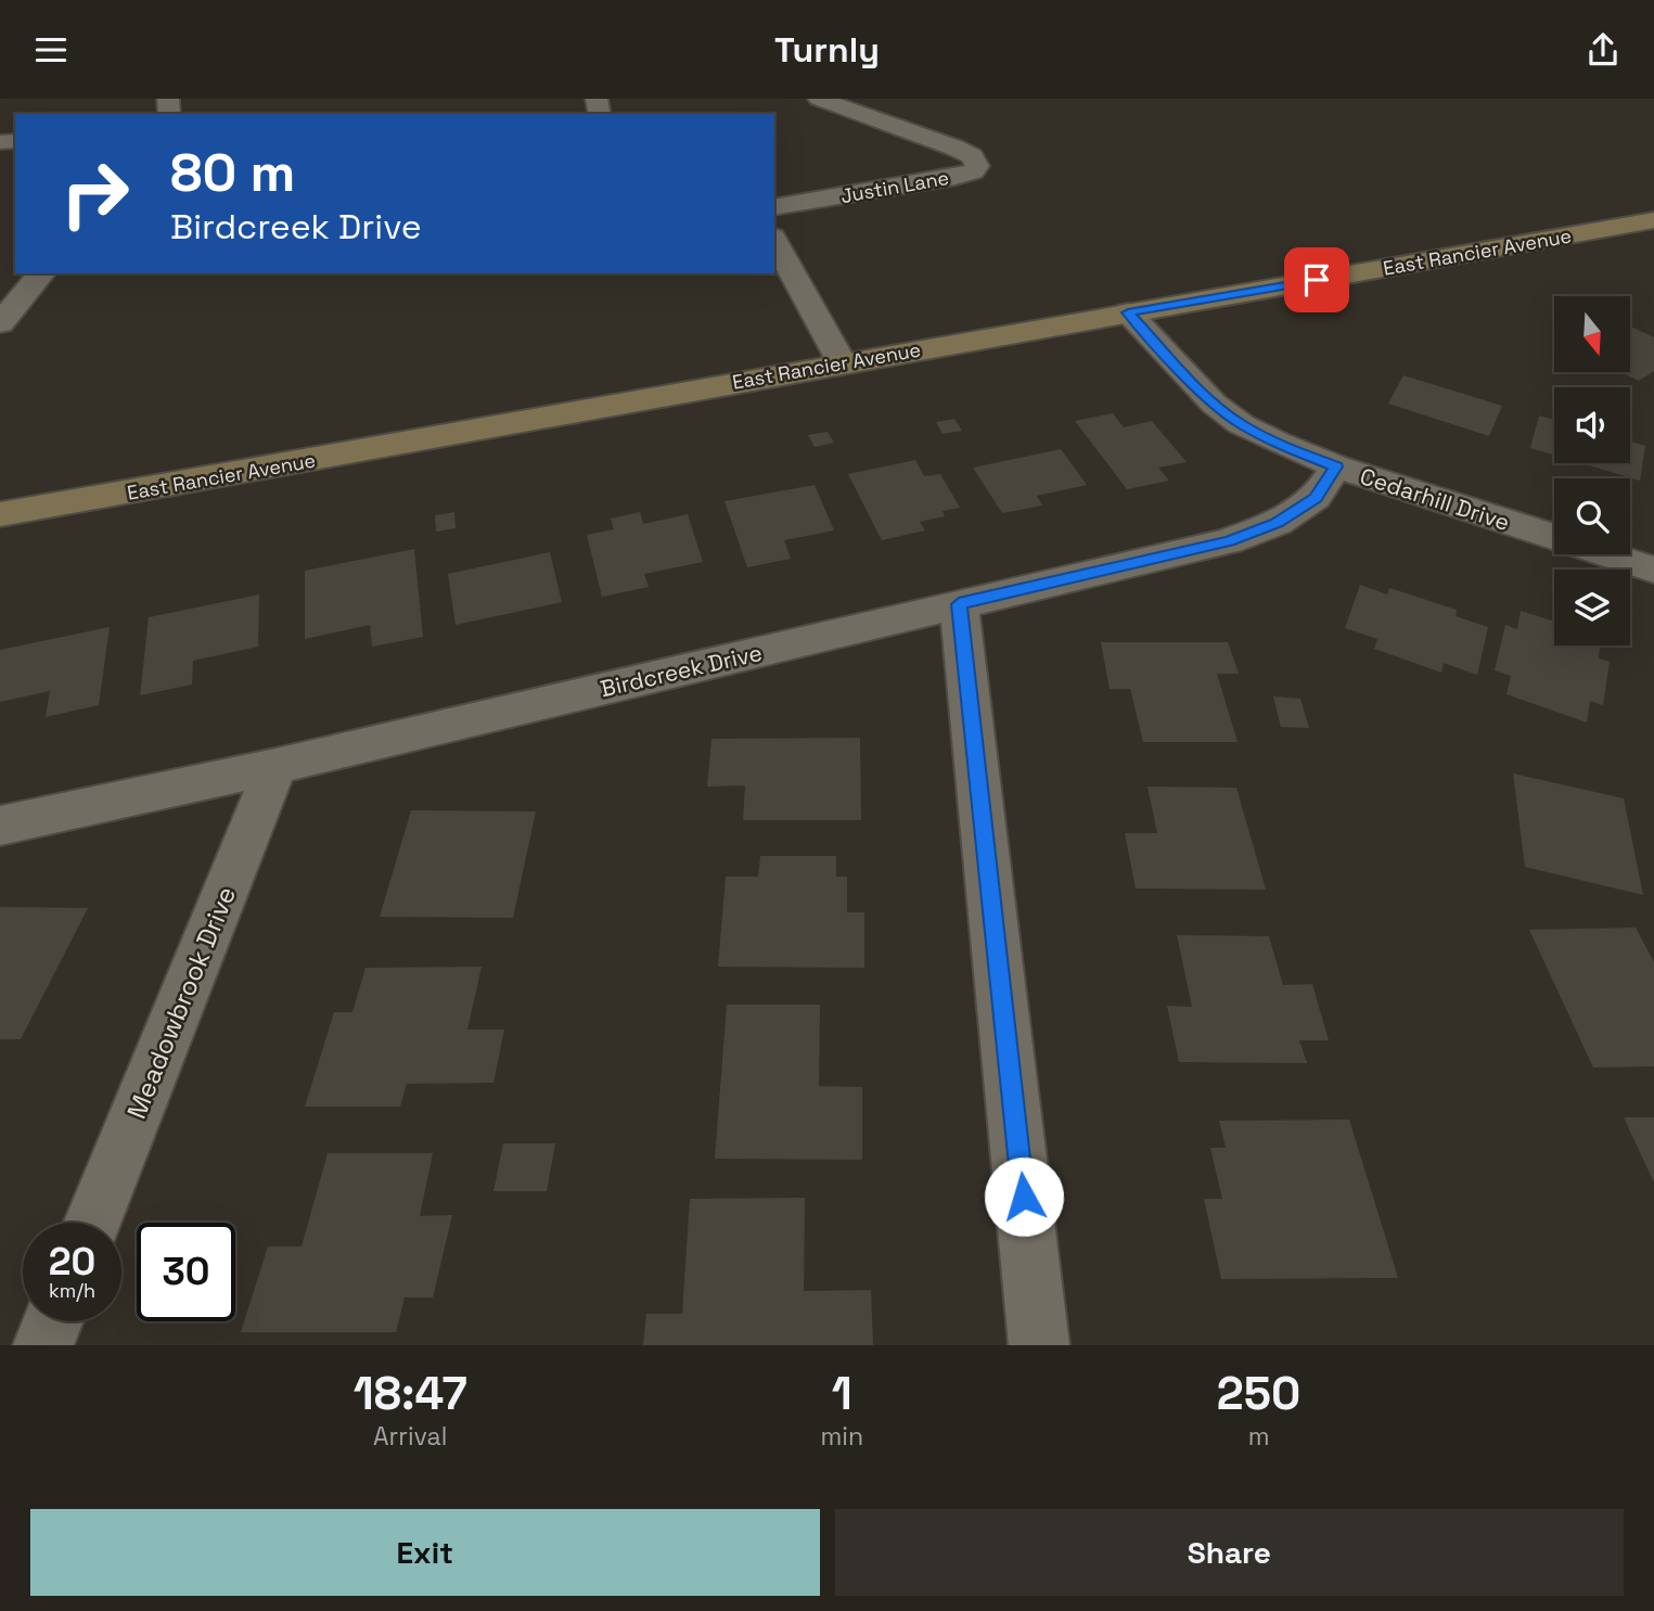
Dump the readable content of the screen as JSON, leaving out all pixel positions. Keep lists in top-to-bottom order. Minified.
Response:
{"streets":{"main road":["East Rancier Avenue"],"street":["Justin Lane","Cedarhill Drive","Birdcreek Drive","Meadowbrook Drive"]},"crossings":[["East Rancier Avenue","Cedarhill Drive"],["Cedarhill Drive","Birdcreek Drive"],["Birdcreek Drive","Meadowbrook Drive"]],"north":"bottom","page":{"header":"Turnly","turn":["80 m","Birdcreek Drive"],"speed":"20 km/h","limit":"30","eta":["18:47","Arrival","1","min","250","m"],"buttons":["Exit","Share"]}}
